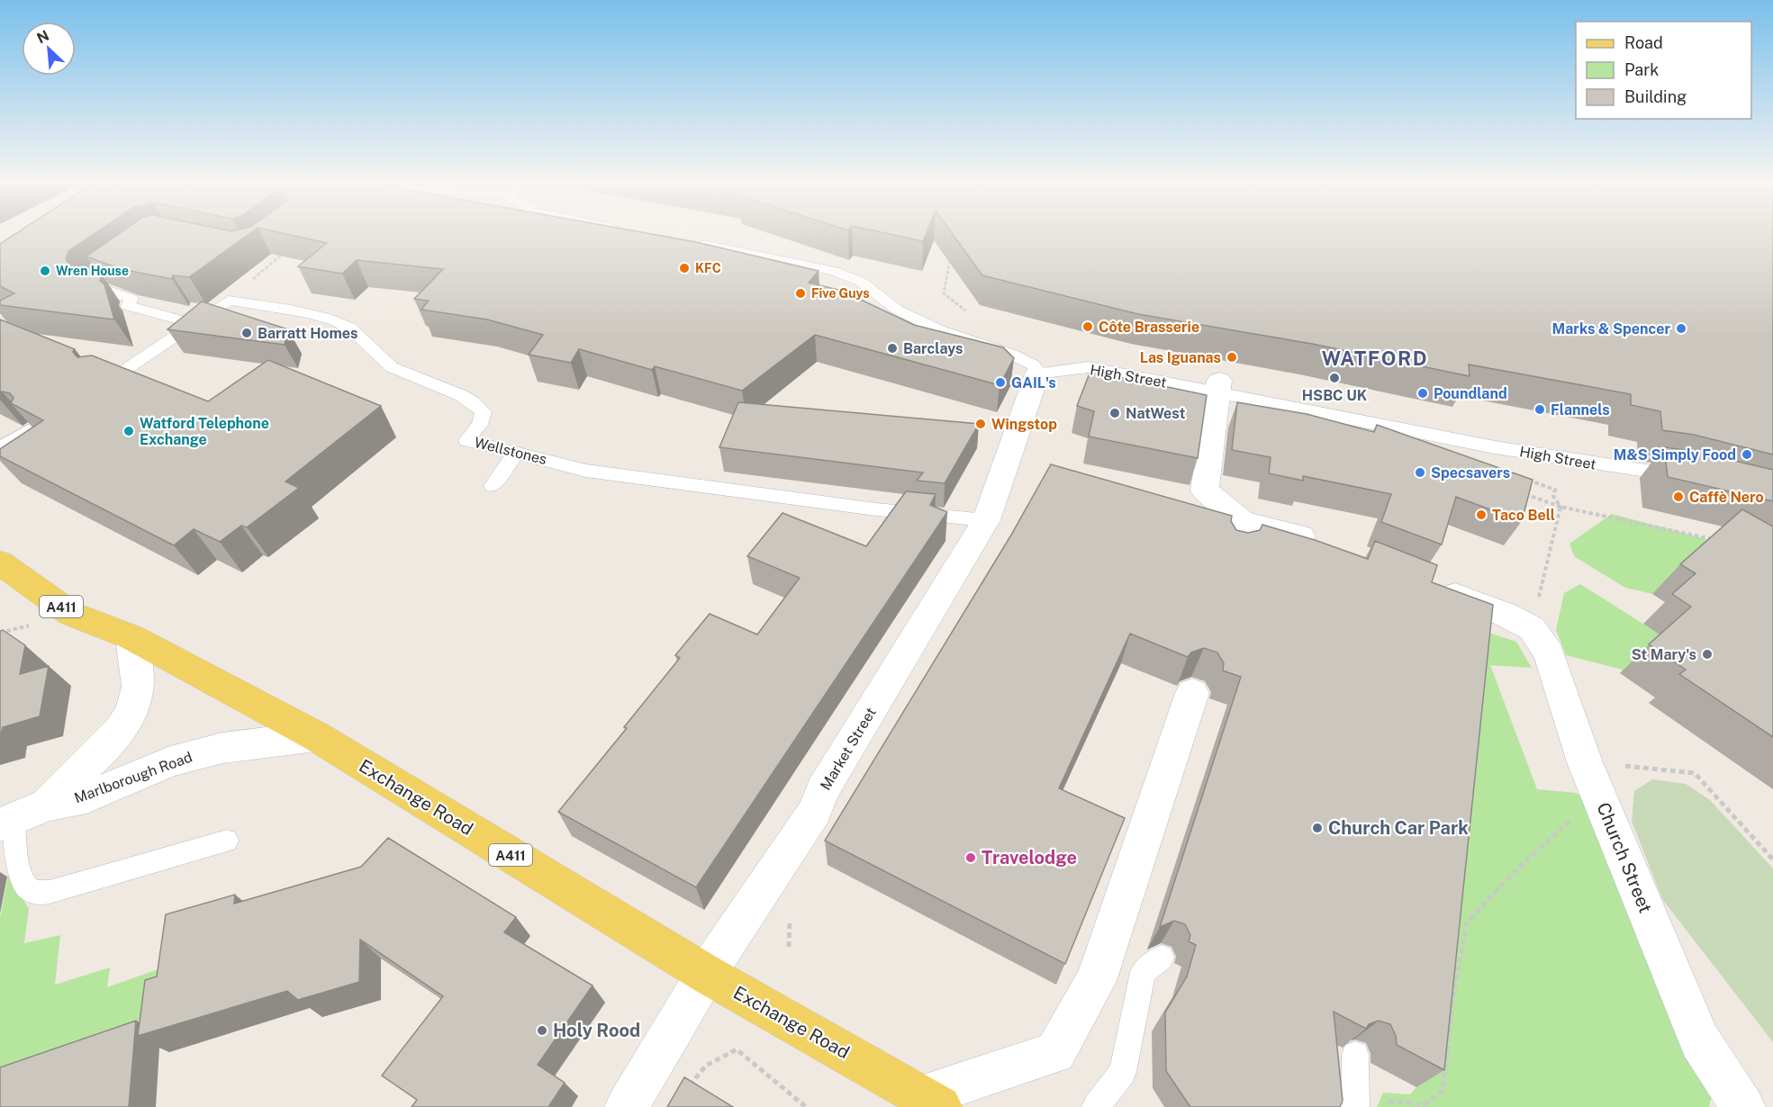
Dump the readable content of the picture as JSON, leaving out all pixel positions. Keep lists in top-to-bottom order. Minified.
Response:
{"streets":{"main road":["A411","Exchange Road"],"street":["Market Street","Marlborough Road","Church Street"],"lane":["High Street","Wellstones"]},"crossings":[["High Street","Market Street"],["Wellstones","Market Street"],["Market Street","Exchange Road"],["Marlborough Road","Exchange Road"]],"districts":["WATFORD"],"places":["KFC","Wren House","Five Guys","Côte Brasserie","Marks & Spencer","Barratt Homes","Barclays","Las Iguanas","HSBC UK","GAIL's","Poundland","Flannels","NatWest","Wingstop","Watford Telephone Exchange","M&S Simply Food","Specsavers","Caffè Nero","Taco Bell","St Mary's","Church Car Park","Travelodge","Holy Rood"],"legend":["Road","Park","Building"],"north":"top left"}
